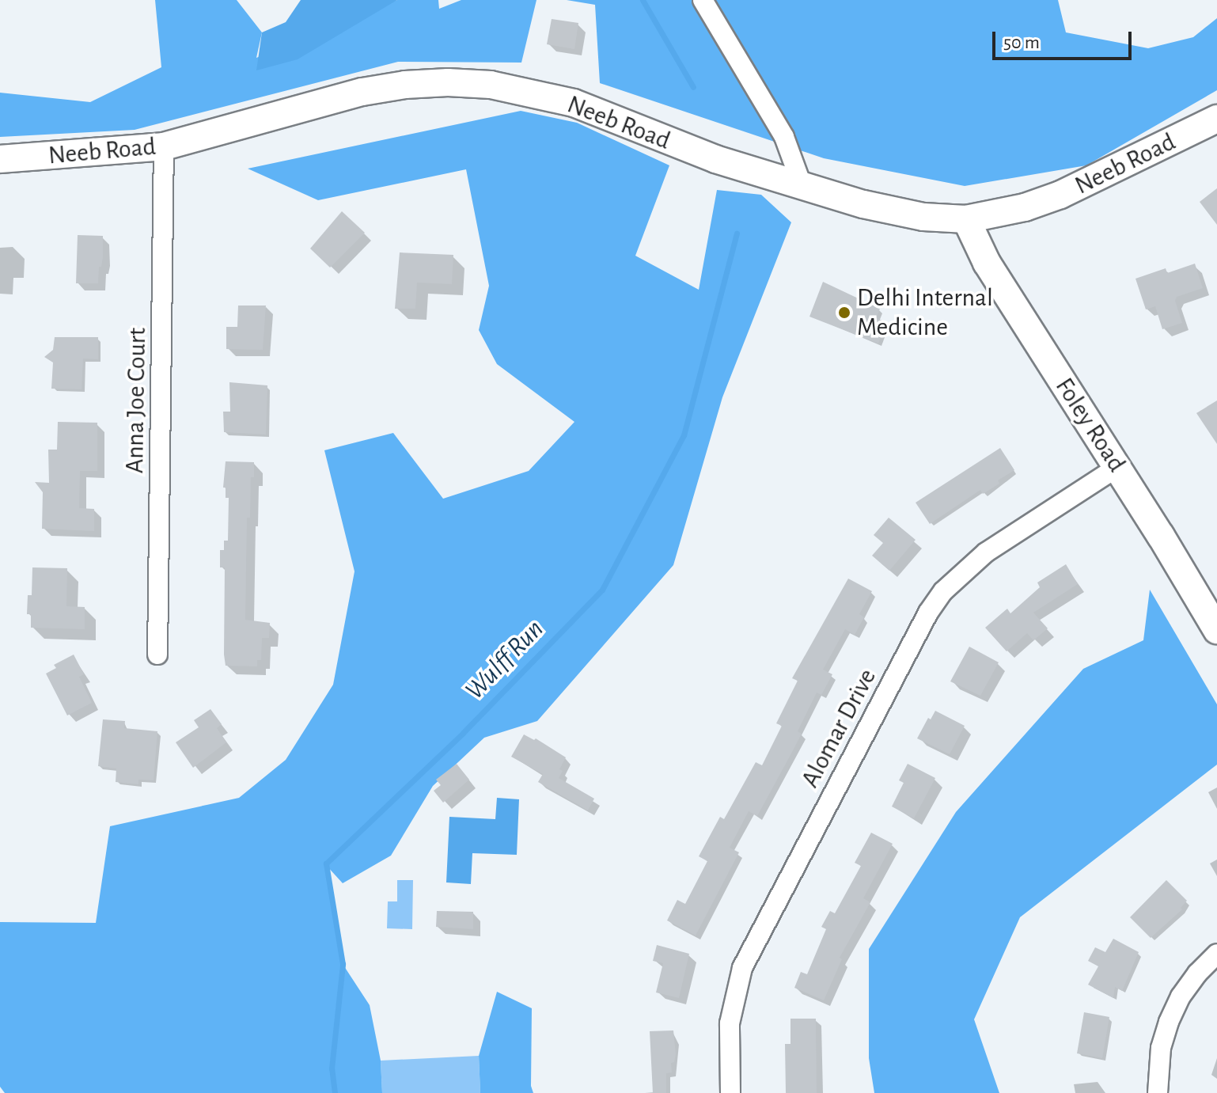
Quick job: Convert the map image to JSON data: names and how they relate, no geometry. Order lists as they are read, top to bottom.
{
  "streets": {
    "street": [
      "Neeb Road",
      "Anna Joe Court",
      "Foley Road",
      "Alomar Drive"
    ]
  },
  "crossings": [
    ["Neeb Road", "Anna Joe Court"],
    ["Neeb Road", "Foley Road"],
    ["Foley Road", "Alomar Drive"]
  ],
  "water": ["Wulff Run"],
  "places": ["Delhi Internal Medicine"],
  "scale_bar": "50 m"
}
